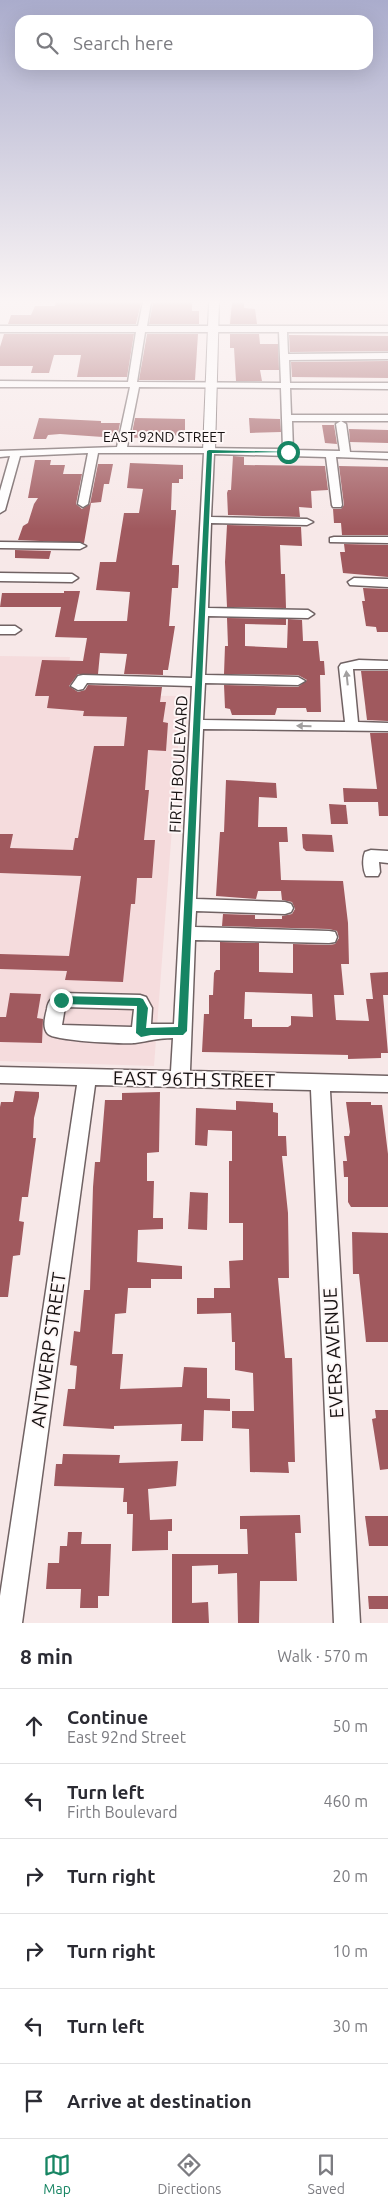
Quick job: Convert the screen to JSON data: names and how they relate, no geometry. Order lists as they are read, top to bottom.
{
  "streets": {
    "street": [
      "EAST 92ND STREET",
      "FIRTH BOULEVARD",
      "EAST 96TH STREET",
      "ANTWERP STREET",
      "EVERS AVENUE"
    ]
  },
  "crossings": [
    ["EAST 92ND STREET", "FIRTH BOULEVARD"],
    ["FIRTH BOULEVARD", "EAST 96TH STREET"],
    ["EAST 96TH STREET", "ANTWERP STREET"],
    ["EAST 96TH STREET", "EVERS AVENUE"]
  ],
  "page": {
    "search": "Search here",
    "heading": ["8 min", "Walk · 570 m"],
    "list": [
      ["Continue", "East 92nd Street", "50 m"],
      ["Turn left", "Firth Boulevard", "460 m"],
      ["Turn right", "20 m"],
      ["Turn right", "10 m"],
      ["Turn left", "30 m"],
      "Arrive at destination"
    ],
    "nav": ["Map", "Directions", "Saved"]
  }
}
